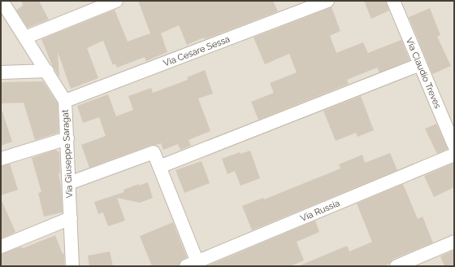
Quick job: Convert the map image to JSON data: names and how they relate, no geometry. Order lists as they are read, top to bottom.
{
  "streets": {
    "street": [
      "Via Cesare Sessa",
      "Via Claudio Treves",
      "Via Giuseppe Saragat",
      "Via Russia"
    ]
  },
  "crossings": [
    ["Via Cesare Sessa", "Via Giuseppe Saragat"]
  ]
}
